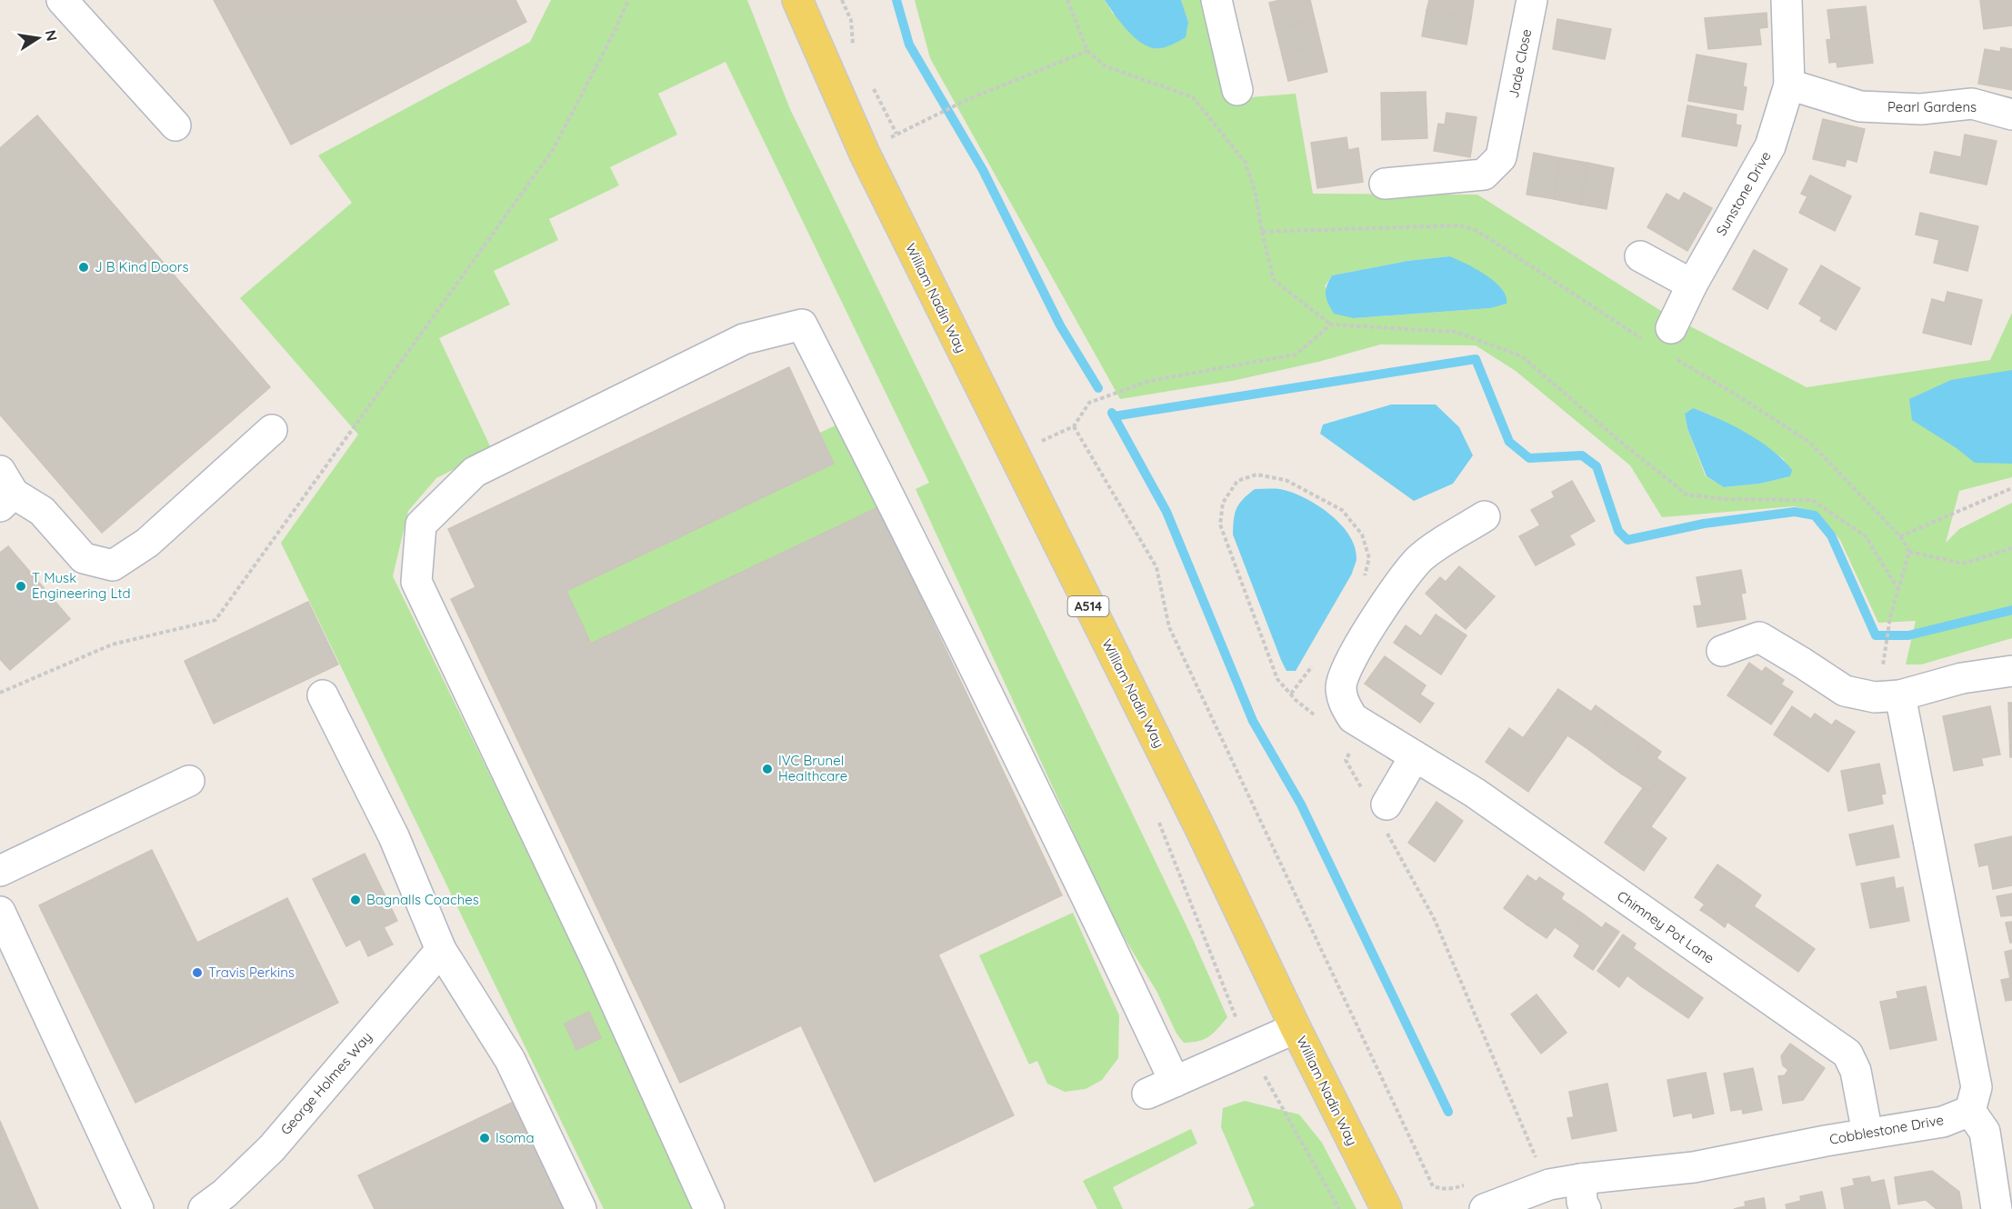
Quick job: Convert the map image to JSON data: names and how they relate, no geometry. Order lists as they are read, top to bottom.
{
  "streets": {
    "main road": ["William Nadin Way", "A514"],
    "street": [
      "Jade Close",
      "Pearl Gardens",
      "Sunstone Drive",
      "Chimney Pot Lane",
      "George Holmes Way",
      "Cobblestone Drive"
    ]
  },
  "crossings": [
    ["Pearl Gardens", "Sunstone Drive"],
    ["Chimney Pot Lane", "Cobblestone Drive"]
  ],
  "places": [
    "J B Kind Doors",
    "T Musk Engineering Ltd",
    "IVC Brunel Healthcare",
    "Bagnalls Coaches",
    "Travis Perkins",
    "Isoma"
  ],
  "north": "right"
}
